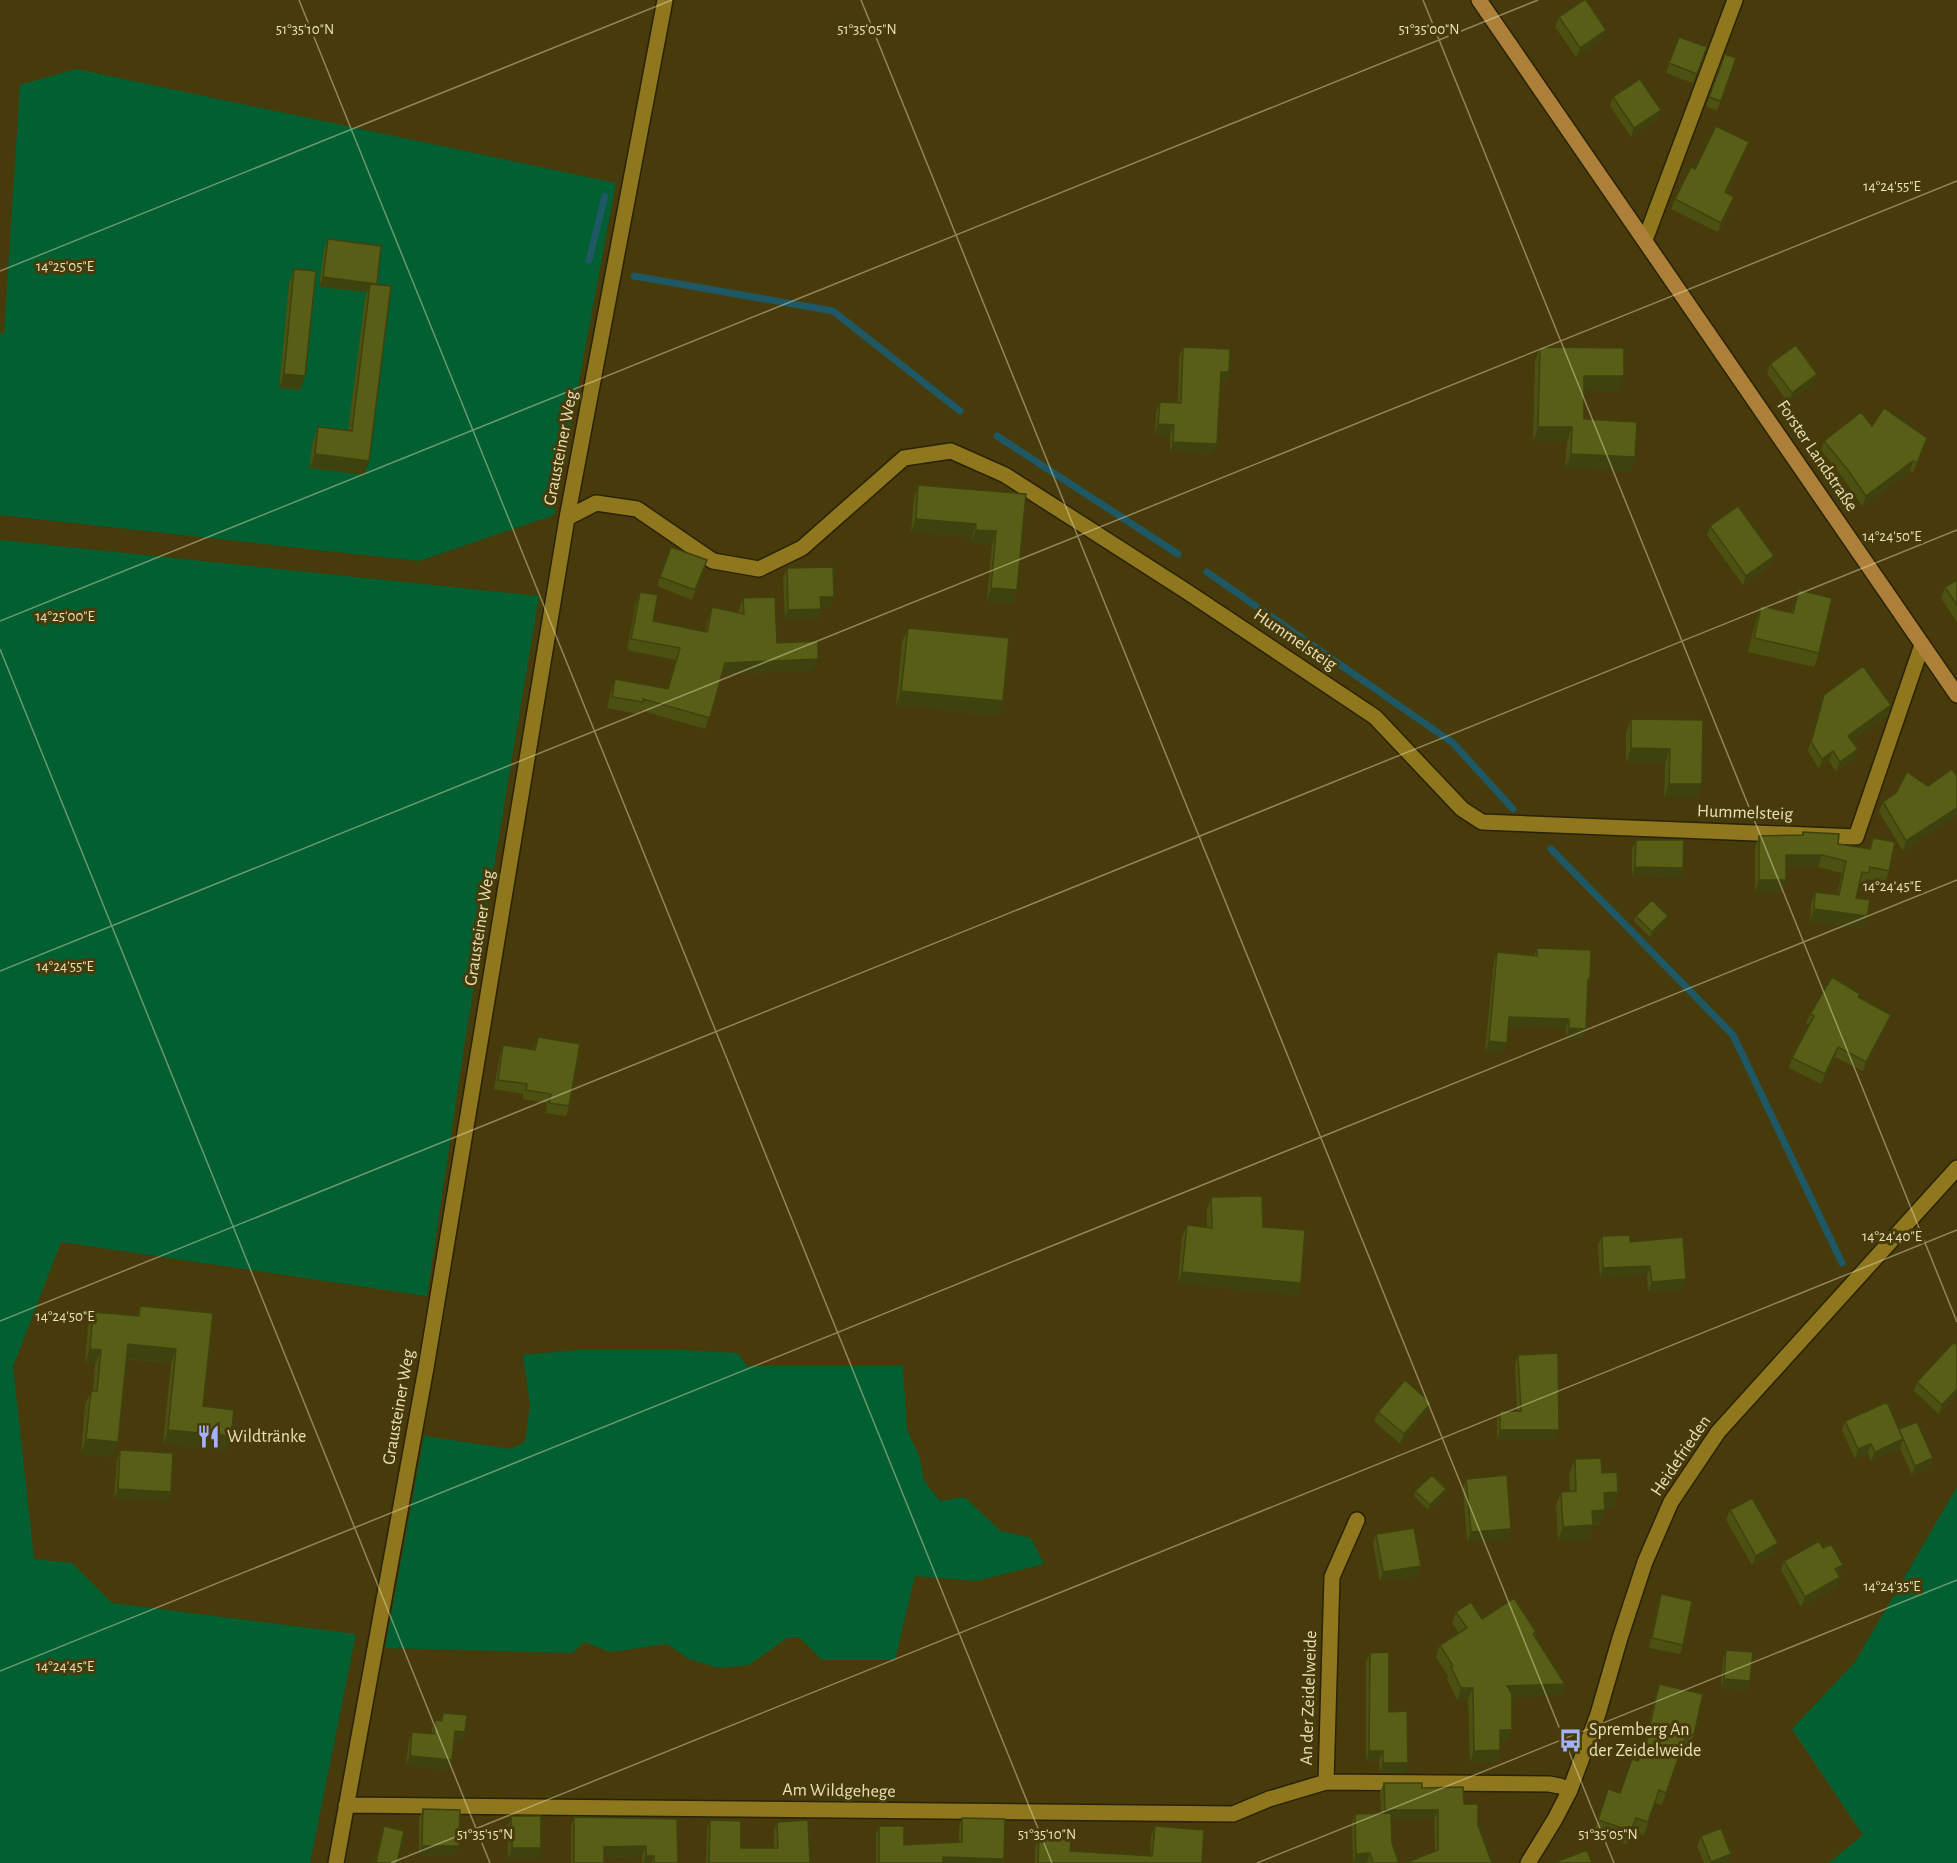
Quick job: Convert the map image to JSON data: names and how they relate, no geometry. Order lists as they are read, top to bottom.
{
  "streets": {
    "main road": ["Forster Landstraße"],
    "street": [
      "Grausteiner Weg",
      "Hummelsteig",
      "Heidefrieden",
      "An der Zeidelweide",
      "Am Wildgehege"
    ]
  },
  "crossings": [
    ["Grausteiner Weg", "Hummelsteig"],
    ["Grausteiner Weg", "Am Wildgehege"],
    ["Forster Landstraße", "Hummelsteig"],
    ["Heidefrieden", "An der Zeidelweide"],
    ["An der Zeidelweide", "Am Wildgehege"]
  ],
  "places": {
    "restaurant": ["Wildtränke"],
    "bus stop": ["Spremberg An der Zeidelweide"]
  },
  "coordinates": [
    "51°35'10\"N",
    "51°35'05\"N",
    "51°35'00\"N",
    "14°24'55\"E",
    "14°25'05\"E",
    "14°24'50\"E",
    "14°25'00\"E",
    "14°24'45\"E",
    "14°24'40\"E",
    "14°24'35\"E",
    "51°35'15\"N"
  ]
}
